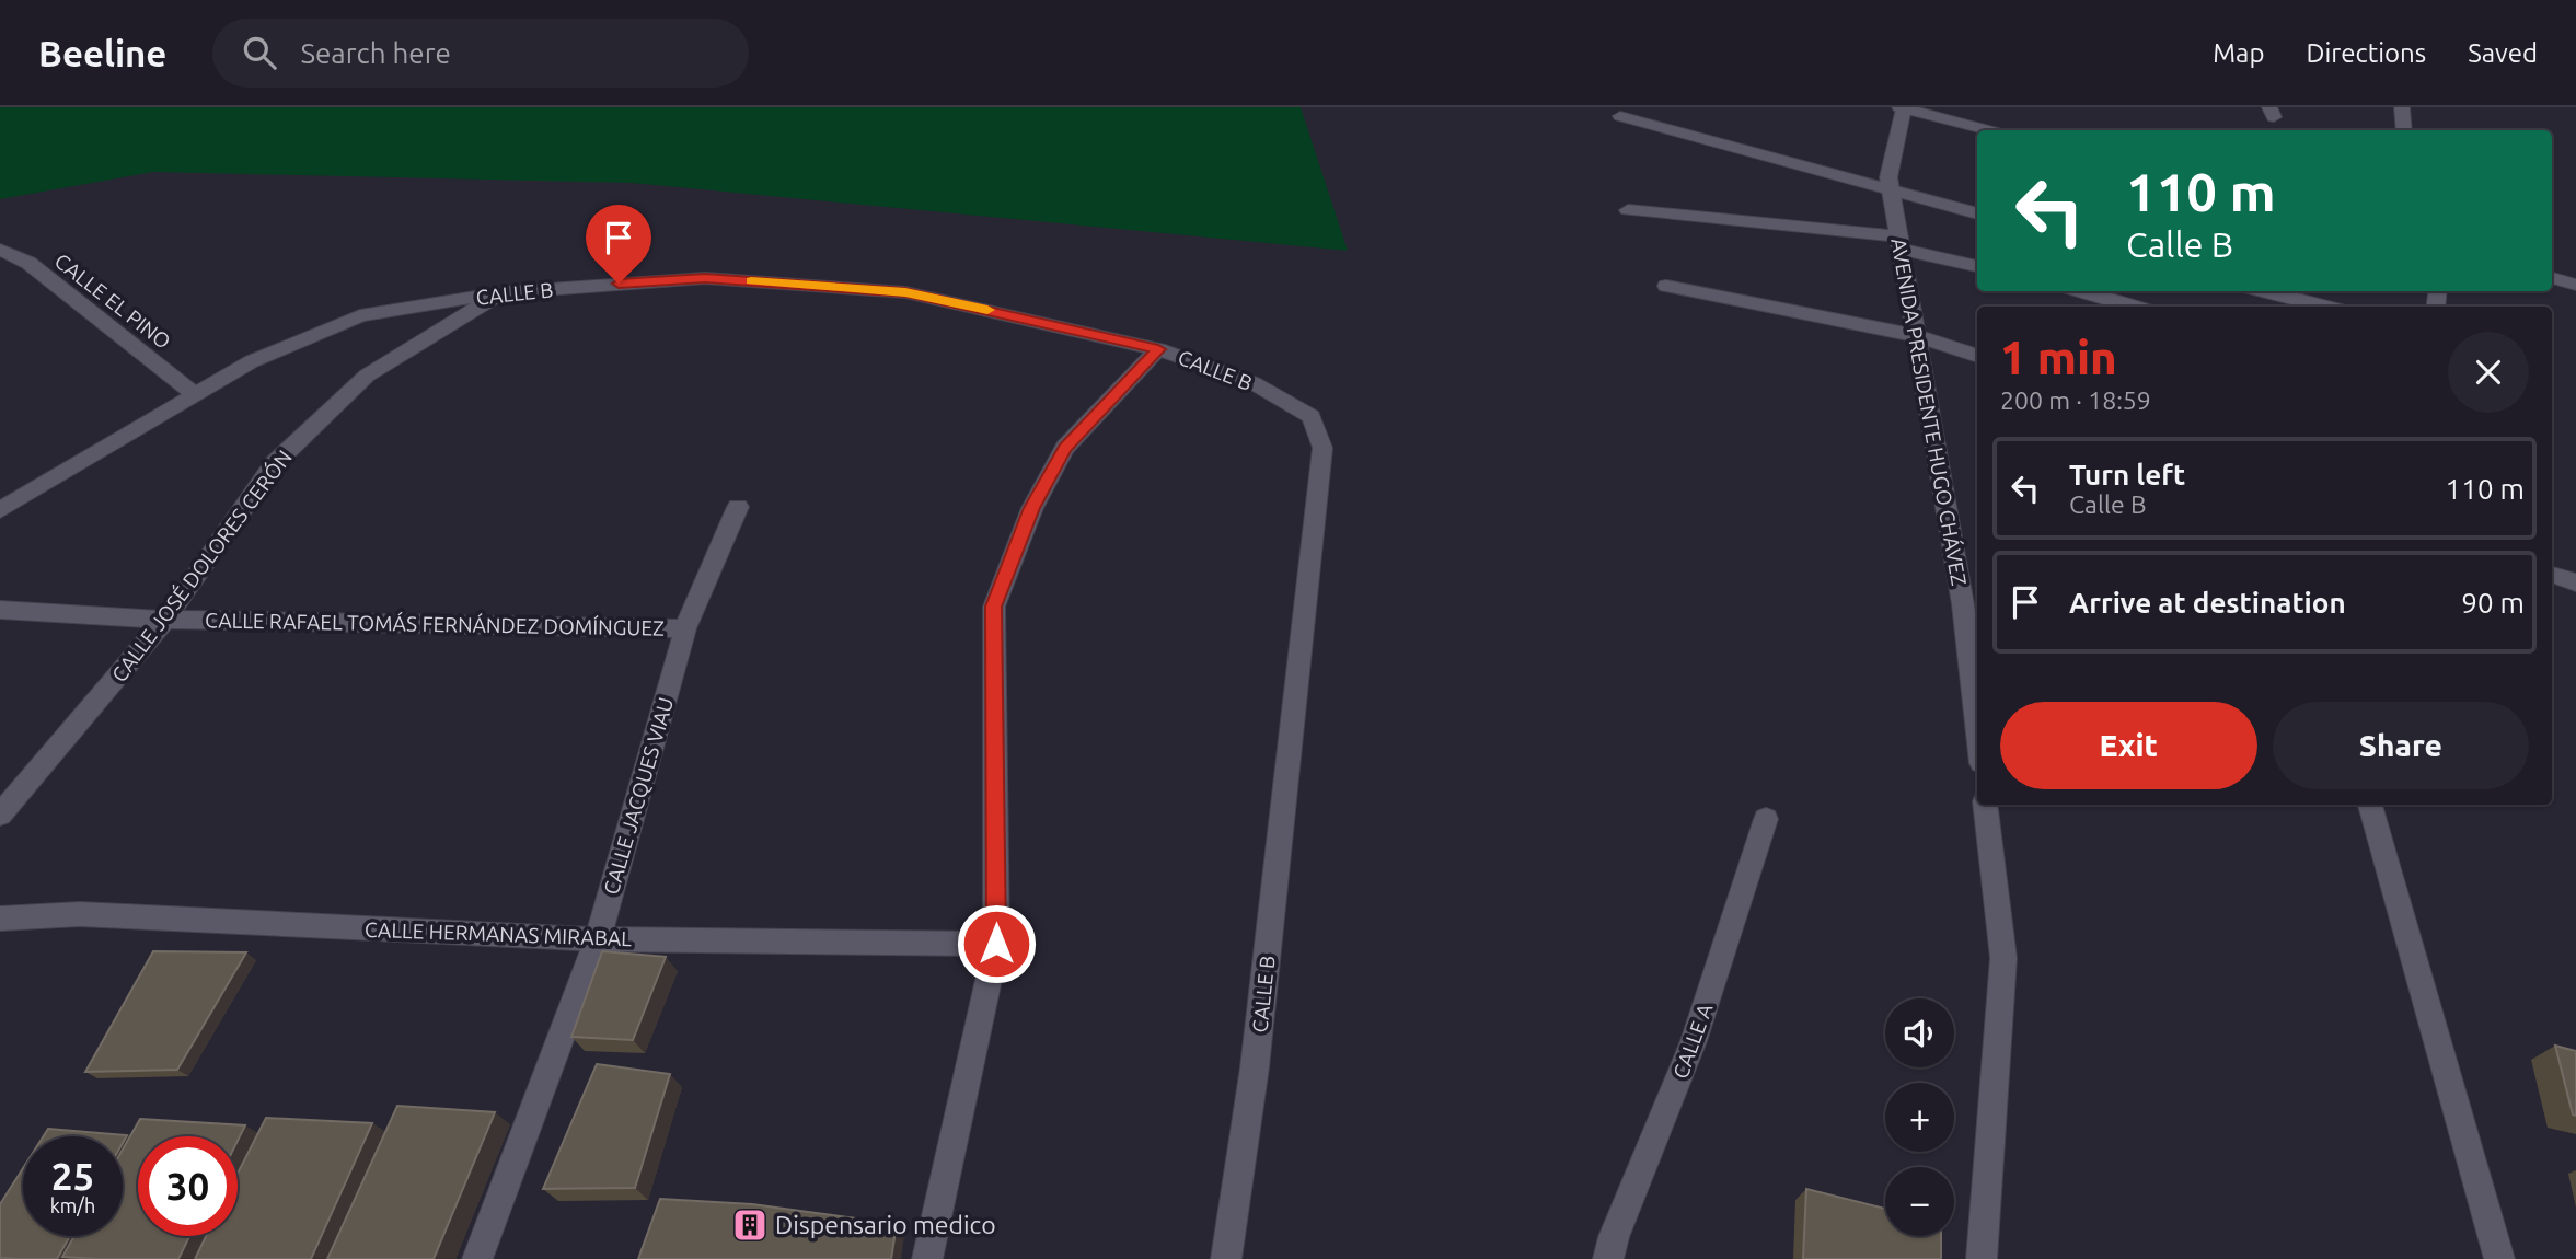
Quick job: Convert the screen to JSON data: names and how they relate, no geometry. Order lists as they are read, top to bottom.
{
  "streets": {
    "street": [
      "CALLE B",
      "CALLE EL PINO",
      "AVENIDA PRESIDENTE HUGO CHÁVEZ",
      "CALLE JOSÉ DOLORES CERÓN",
      "CALLE RAFAEL TOMÁS FERNÁNDEZ DOMÍNGUEZ",
      "CALLE JACQUES VIAU",
      "CALLE HERMANAS MIRABAL",
      "CALLE A"
    ]
  },
  "crossings": [
    ["CALLE B", "CALLE EL PINO"],
    ["CALLE B", "CALLE JOSÉ DOLORES CERÓN"],
    ["CALLE JOSÉ DOLORES CERÓN", "CALLE RAFAEL TOMÁS FERNÁNDEZ DOMÍNGUEZ"],
    ["CALLE RAFAEL TOMÁS FERNÁNDEZ DOMÍNGUEZ", "CALLE JACQUES VIAU"],
    ["CALLE JACQUES VIAU", "CALLE HERMANAS MIRABAL"]
  ],
  "places": {
    "building": ["Dispensario medico"]
  },
  "page": {
    "header": "Beeline",
    "search": "Search here",
    "nav": ["Map", "Directions", "Saved"],
    "turn": ["110 m", "Calle B"],
    "heading": ["1 min", "200 m · 18:59"],
    "list": [
      {
        "name": "Turn left",
        "note": "Calle B",
        "value": "110 m"
      },
      {
        "name": "Arrive at destination",
        "value": "90 m"
      }
    ],
    "buttons": ["Exit", "Share"],
    "map_buttons": ["+", "−"],
    "speed": "25 km/h",
    "limit": "30"
  }
}
